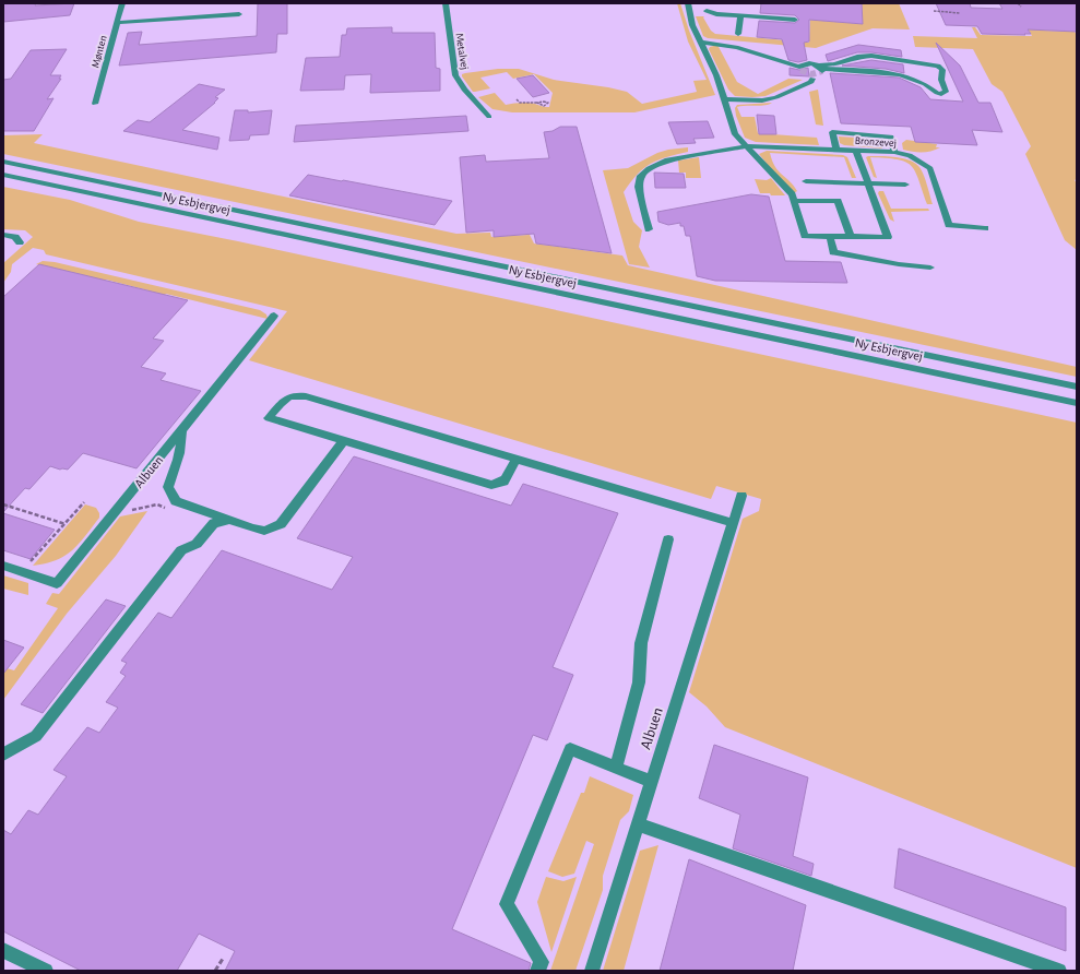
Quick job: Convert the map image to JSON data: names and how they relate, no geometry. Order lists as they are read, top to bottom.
{
  "streets": {
    "street": [
      "Mønten",
      "Metalvej",
      "Bronzevej",
      "Ny Esbjergvej",
      "Albuen"
    ]
  }
}
